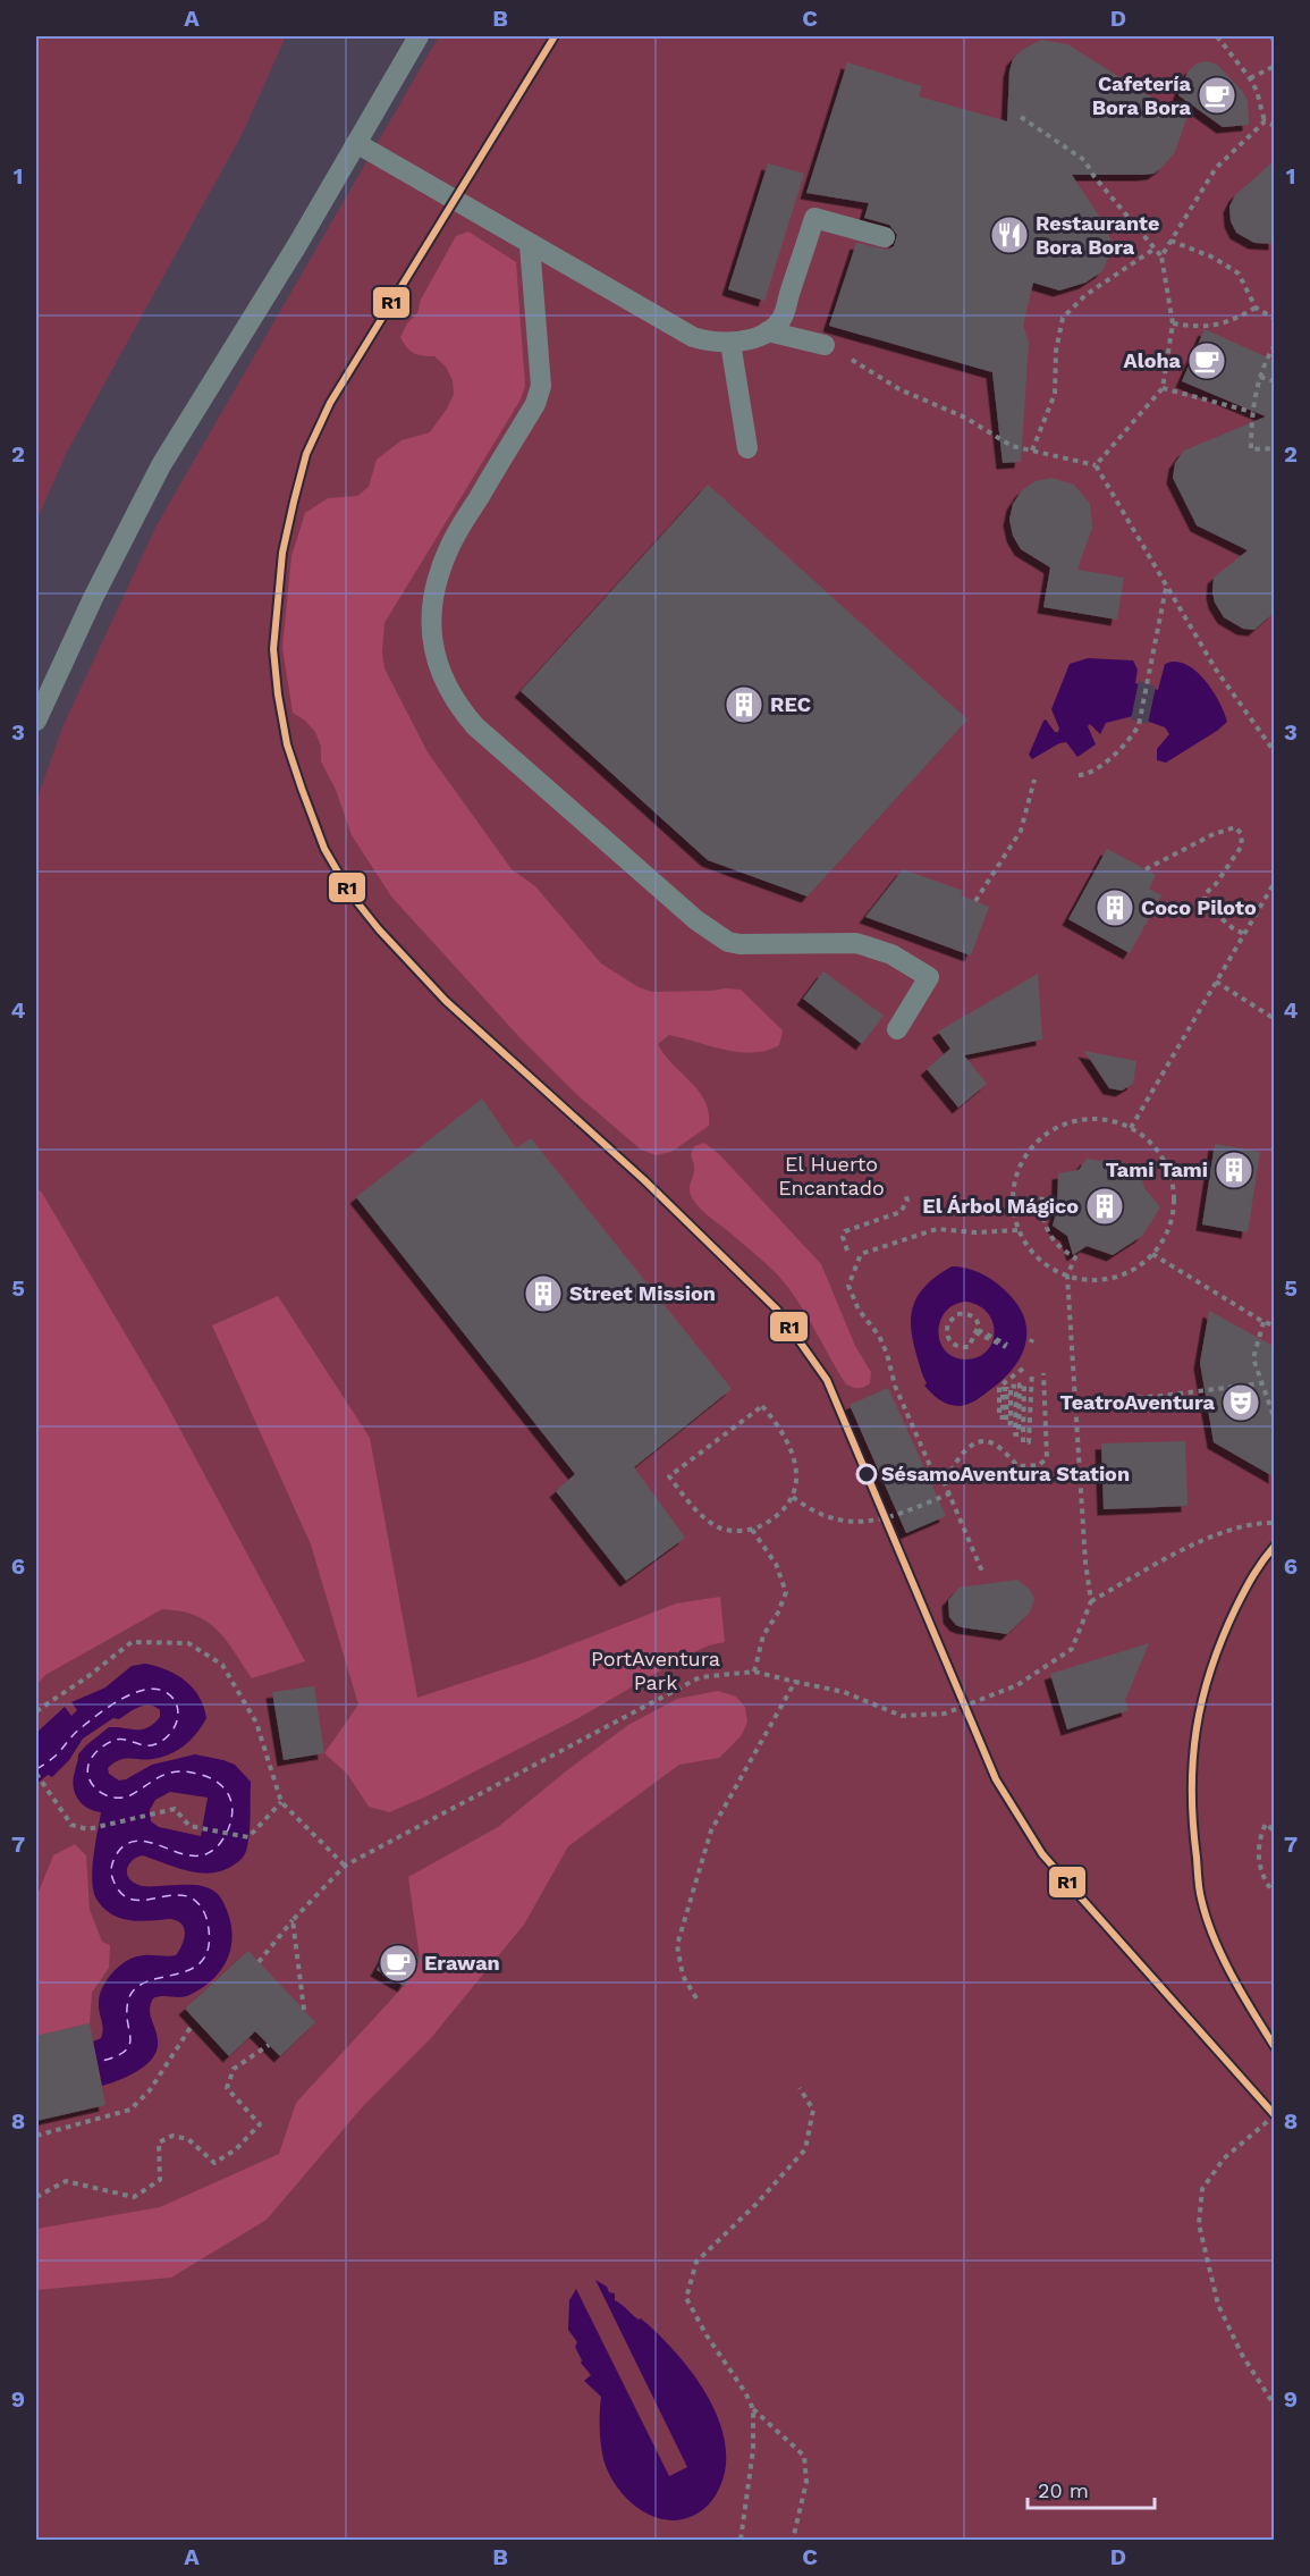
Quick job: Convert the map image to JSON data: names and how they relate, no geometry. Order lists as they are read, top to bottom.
{
  "parks": ["El Huerto Encantado", "PortAventura Park"],
  "places": {
    "cafe": ["Cafetería Bora Bora", "Aloha", "Erawan"],
    "restaurant": ["Restaurante Bora Bora"],
    "building": [
      "REC",
      "Coco Piloto",
      "Tami Tami",
      "El Árbol Mágico",
      "Street Mission"
    ],
    "theatre": ["TeatroAventura"],
    "other": ["SésamoAventura Station"]
  },
  "lines": ["transit line R1"],
  "scale_bar": "20 m",
  "grid": {
    "columns": [
      "A",
      "B",
      "C",
      "D"
    ],
    "rows": [
      "1",
      "2",
      "3",
      "4",
      "5",
      "6",
      "7",
      "8",
      "9"
    ]
  }
}
